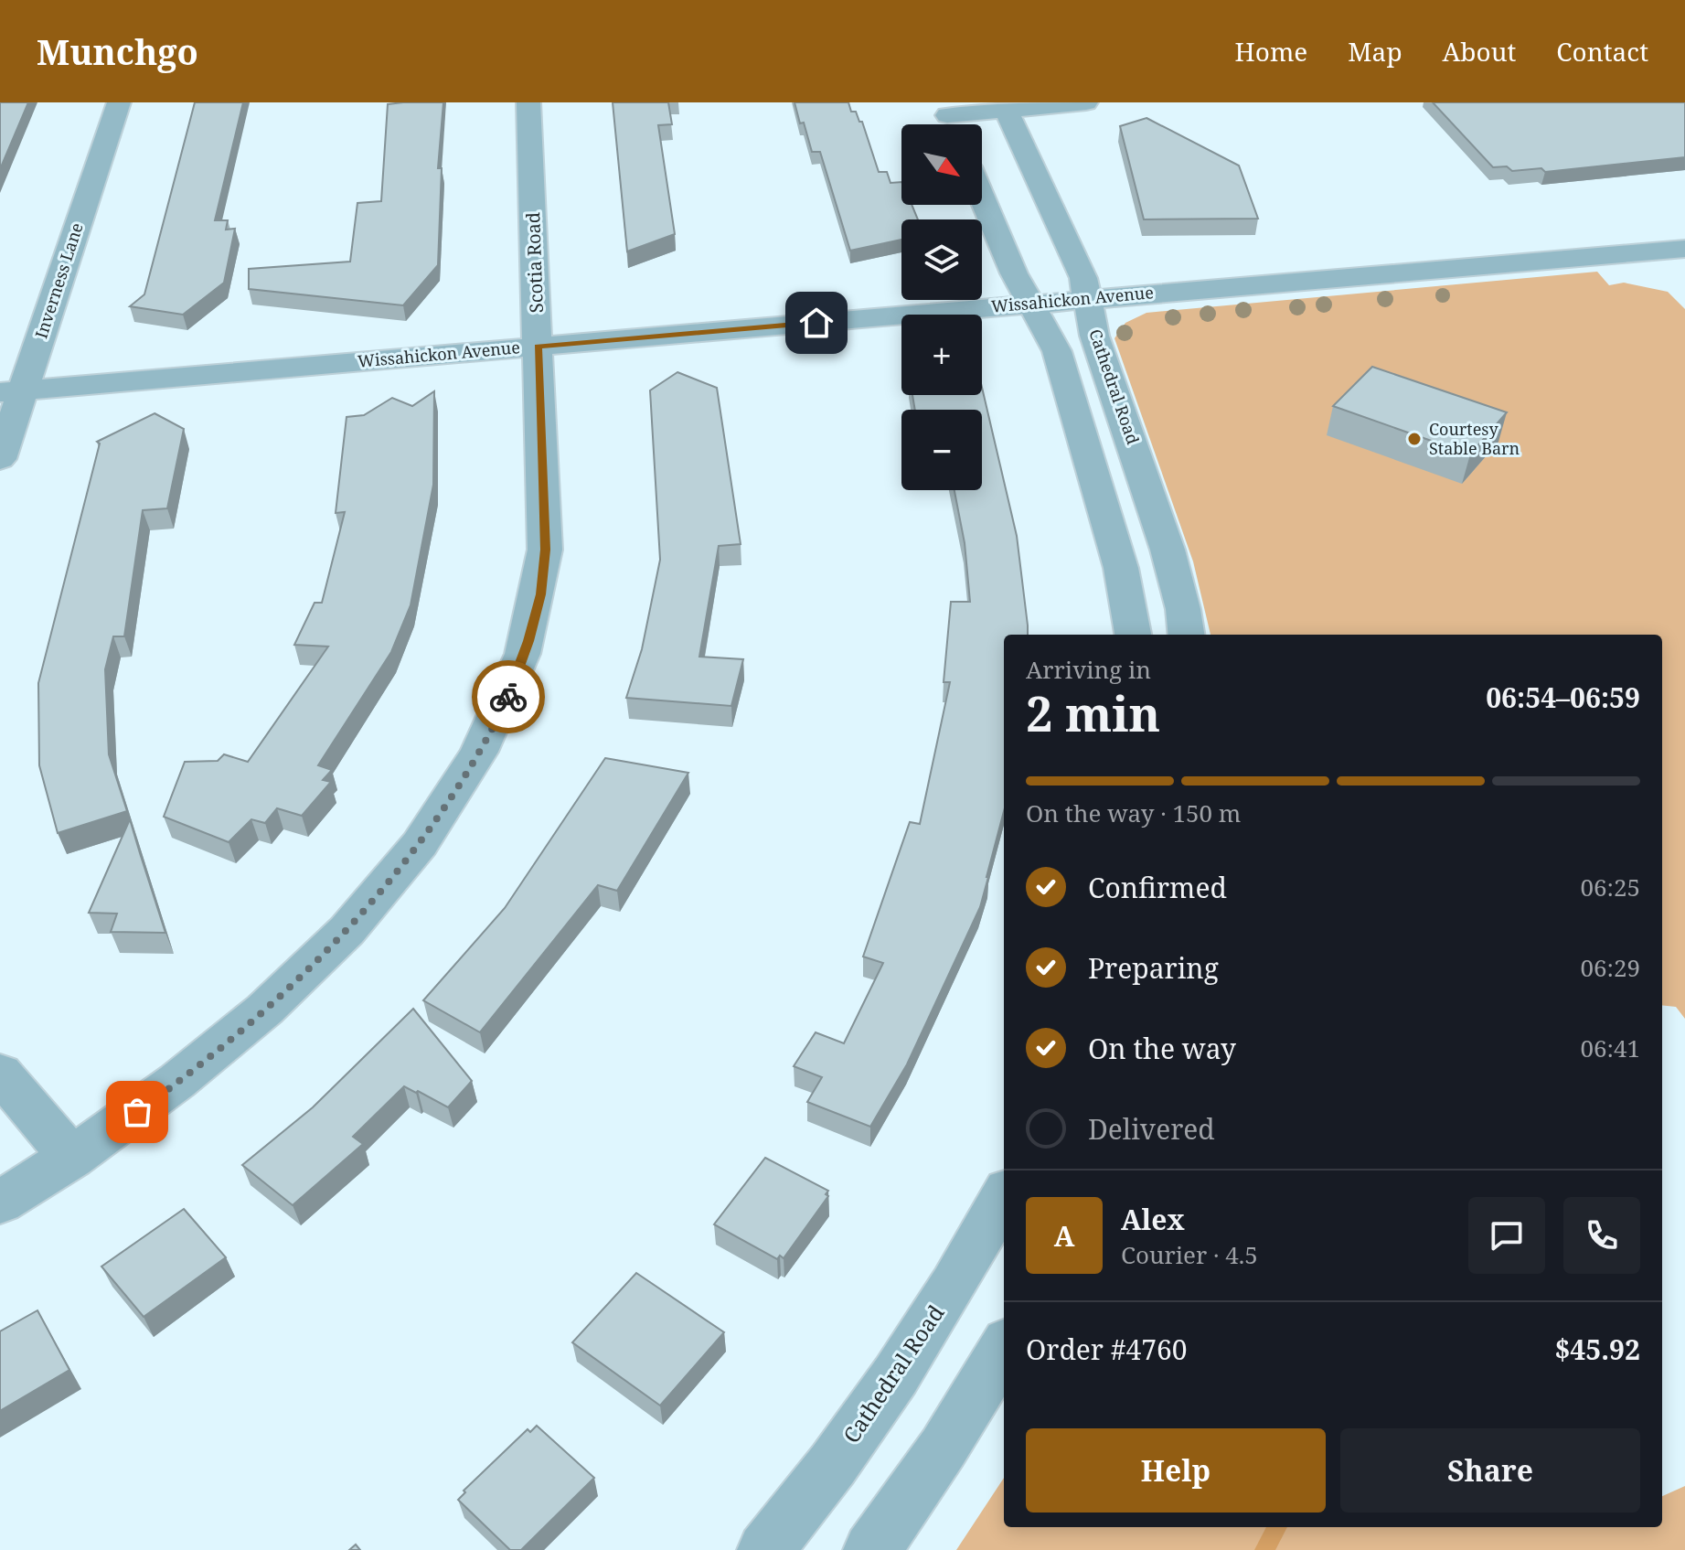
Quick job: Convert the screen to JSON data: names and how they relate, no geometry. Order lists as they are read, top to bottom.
{
  "streets": {
    "street": [
      "Scotia Road",
      "Inverness Lane",
      "Wissahickon Avenue",
      "Cathedral Road"
    ]
  },
  "crossings": [
    ["Scotia Road", "Wissahickon Avenue"],
    ["Inverness Lane", "Wissahickon Avenue"],
    ["Wissahickon Avenue", "Cathedral Road"]
  ],
  "places": ["Courtesy Stable Barn"],
  "north": "bottom right",
  "page": {
    "header": "Munchgo",
    "nav": [
      "Home",
      "Map",
      "About",
      "Contact"
    ],
    "map_buttons": ["+", "−"],
    "heading": ["2 min", "Arriving in", "06:54–06:59"],
    "panel": [
      "Alex",
      "Courier · 4.5",
      "Order #4760",
      "$45.92"
    ],
    "bar": "On the way · 150 m",
    "list": [
      ["Confirmed", "06:25"],
      ["Preparing", "06:29"],
      ["On the way", "06:41"],
      "Delivered"
    ],
    "round": "A",
    "buttons": ["Help", "Share"]
  }
}
